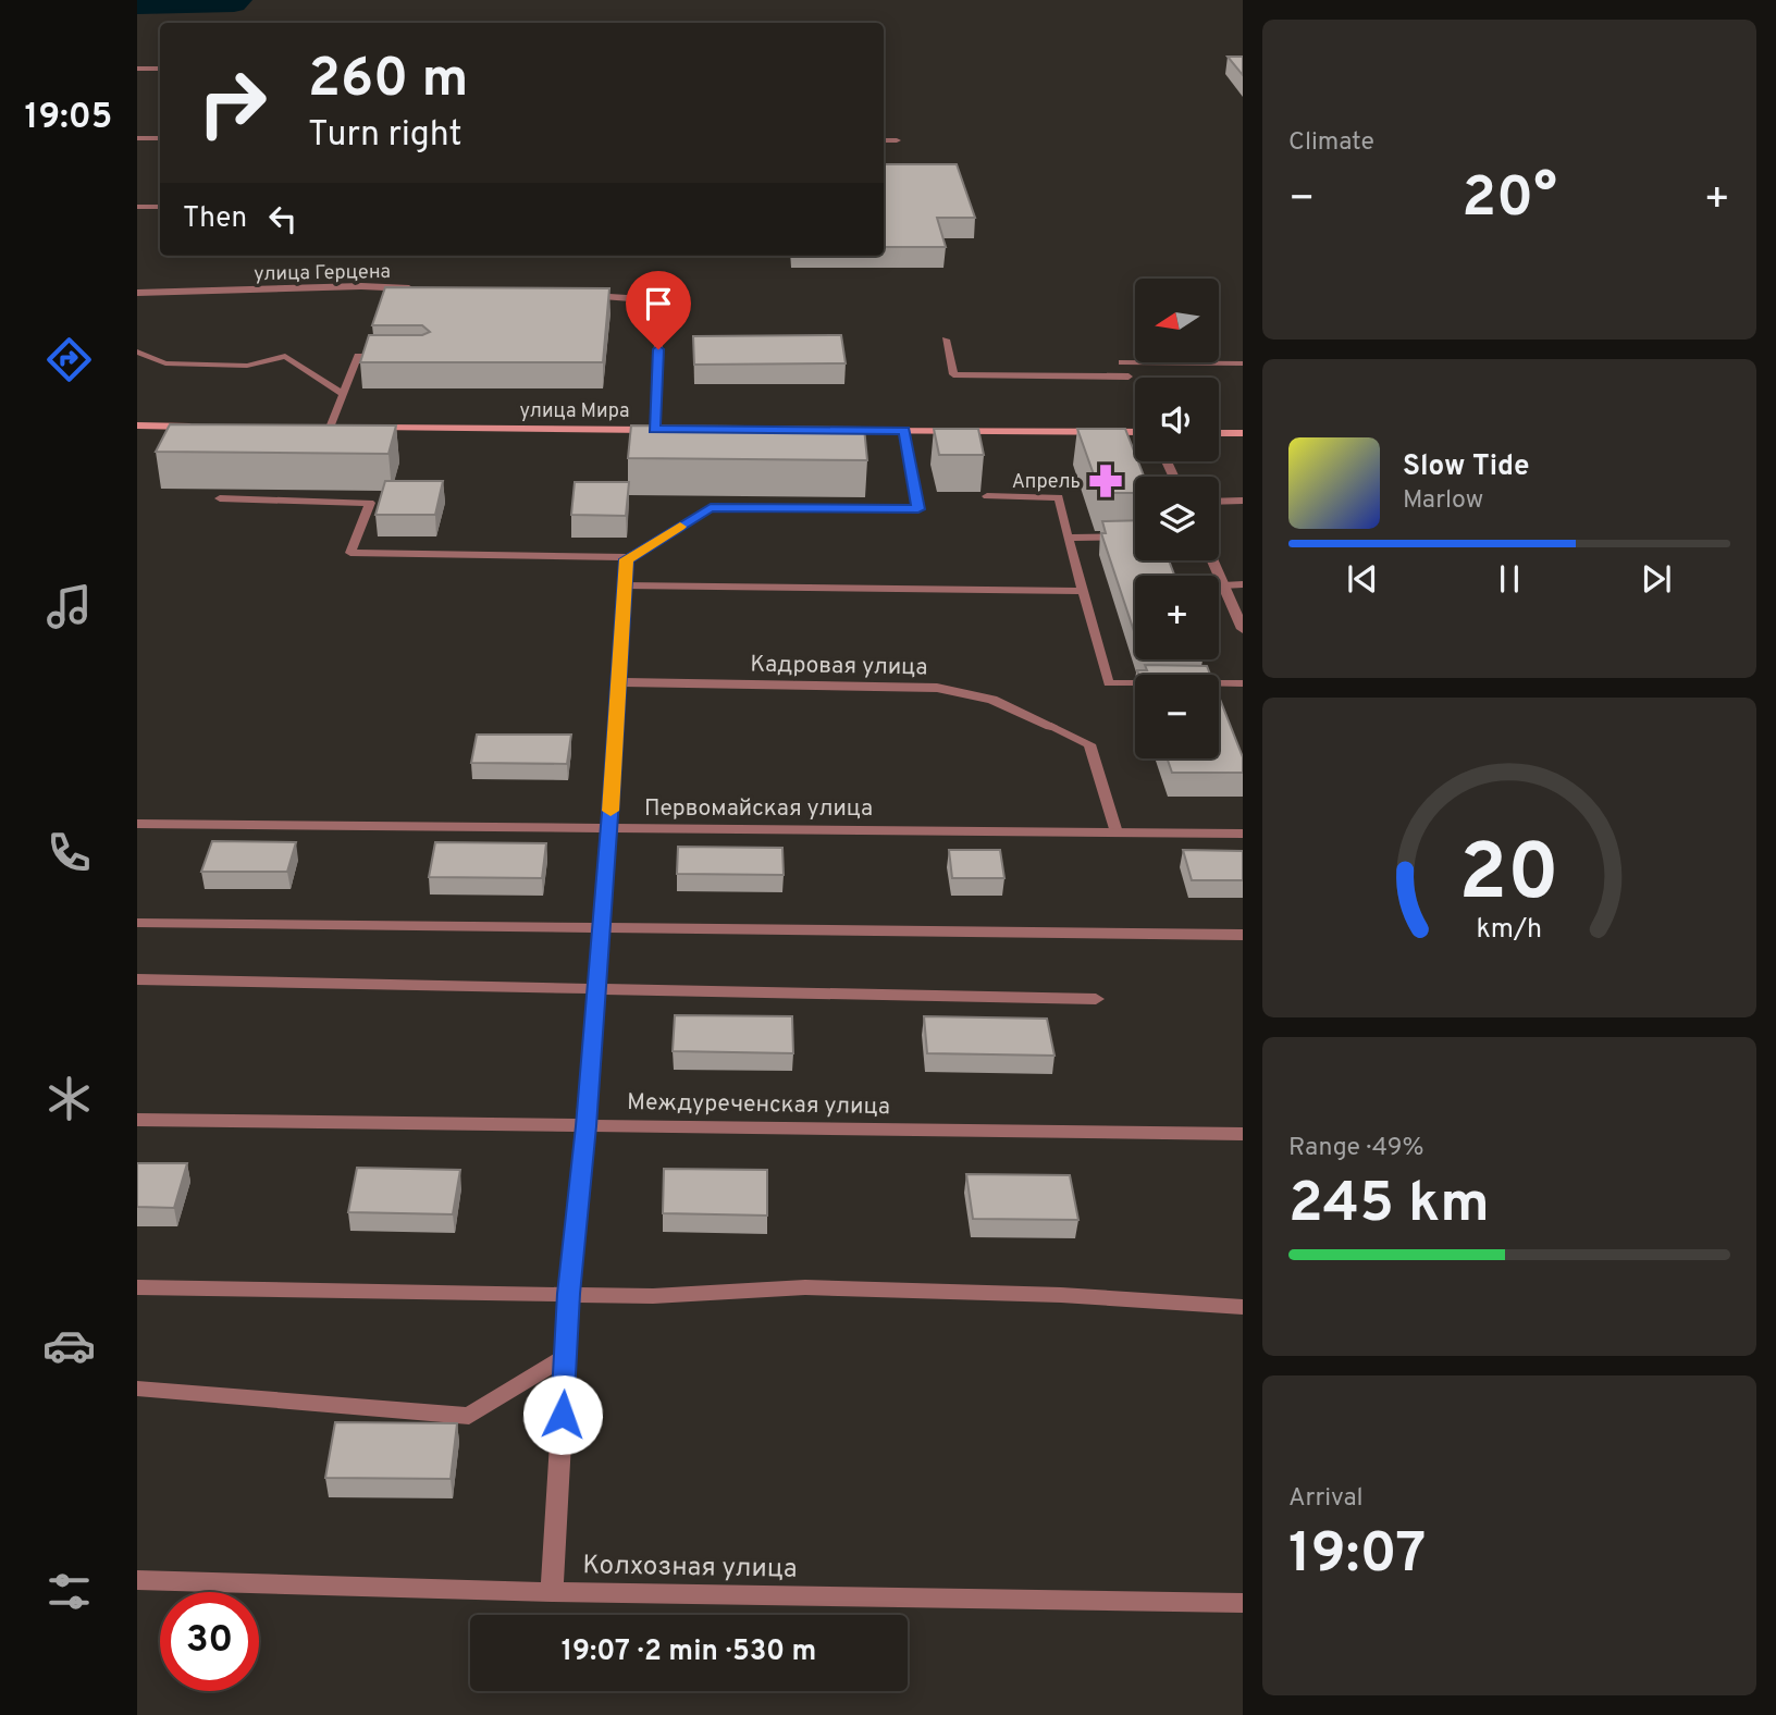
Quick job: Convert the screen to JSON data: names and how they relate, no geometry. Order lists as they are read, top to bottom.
{
  "streets": {
    "main road": ["улица Мира"],
    "street": [
      "улица Герцена",
      "Кадровая улица",
      "Первомайская улица",
      "Междуреченская улица",
      "Колхозная улица"
    ]
  },
  "places": {
    "pharmacy": ["Апрель"]
  },
  "north": "left",
  "page": {
    "tabs": "19:05",
    "tile": [
      "Climate",
      ["Range · 49%", "245 km"],
      ["Arrival", "19:07"]
    ],
    "turn": ["260 m", "Turn right"],
    "heat": ["−", "20°", "+"],
    "then": "Then",
    "map_buttons": ["+", "−"],
    "song": ["Slow Tide", "Marlow"],
    "limit": "30",
    "trip": "19:07 · 2 min · 530 m",
    "gauge": ["20", "km/h"]
  }
}
